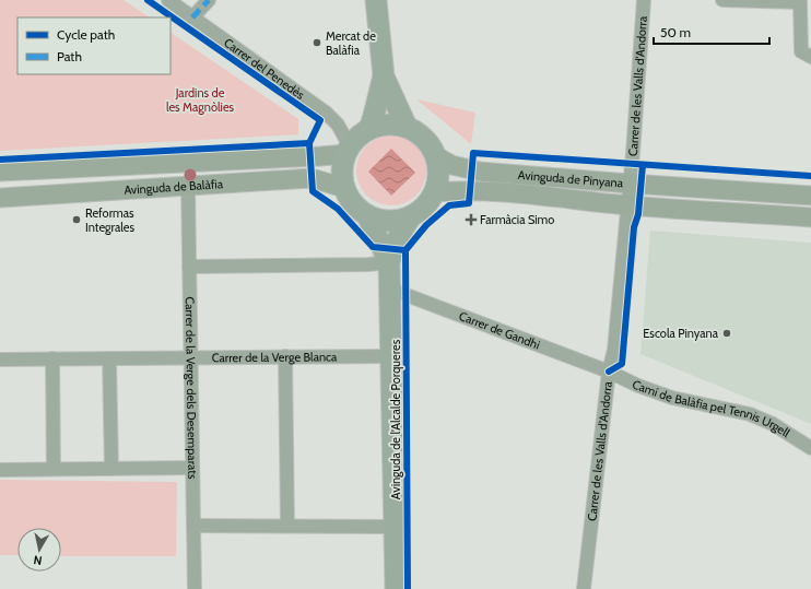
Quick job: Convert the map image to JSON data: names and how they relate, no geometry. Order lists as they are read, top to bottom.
{
  "streets": {
    "main road": ["Avinguda de l'Alcalde Porqueres"],
    "street": [
      "Carrer del Penedès",
      "Carrer de les Valls d'Andorra",
      "Avinguda de Pinyana",
      "Avinguda de Balàfia",
      "Carrer de Gandhi",
      "Carrer de la Verge Blanca",
      "Carrer de la Verge dels Desemparats",
      "Camí de Balàfia pel Tennis Urgell"
    ]
  },
  "crossings": [
    ["Carrer del Penedès", "Avinguda de Pinyana"],
    ["Carrer del Penedès", "Avinguda de Balàfia"],
    ["Carrer del Penedès", "Avinguda de l'Alcalde Porqueres"],
    ["Carrer de les Valls d'Andorra", "Avinguda de Pinyana"],
    ["Carrer de les Valls d'Andorra", "Carrer de Gandhi"],
    ["Carrer de les Valls d'Andorra", "Camí de Balàfia pel Tennis Urgell"],
    ["Avinguda de Pinyana", "Avinguda de Balàfia"],
    ["Avinguda de Pinyana", "Avinguda de l'Alcalde Porqueres"],
    ["Avinguda de Balàfia", "Carrer de la Verge dels Desemparats"],
    ["Avinguda de Balàfia", "Avinguda de l'Alcalde Porqueres"],
    ["Carrer de Gandhi", "Camí de Balàfia pel Tennis Urgell"],
    ["Carrer de Gandhi", "Avinguda de l'Alcalde Porqueres"],
    ["Carrer de la Verge Blanca", "Carrer de la Verge dels Desemparats"],
    ["Carrer de la Verge Blanca", "Avinguda de l'Alcalde Porqueres"]
  ],
  "parks": ["Jardins de les Magnòlies"],
  "places": {
    "other": ["Mercat de Balàfia", "Reformas Integrales", "Escola Pinyana"],
    "health": ["Farmàcia Simo"]
  },
  "legend": ["Cycle path", "Path"],
  "scale_bar": "50 m",
  "north": "bottom"
}
